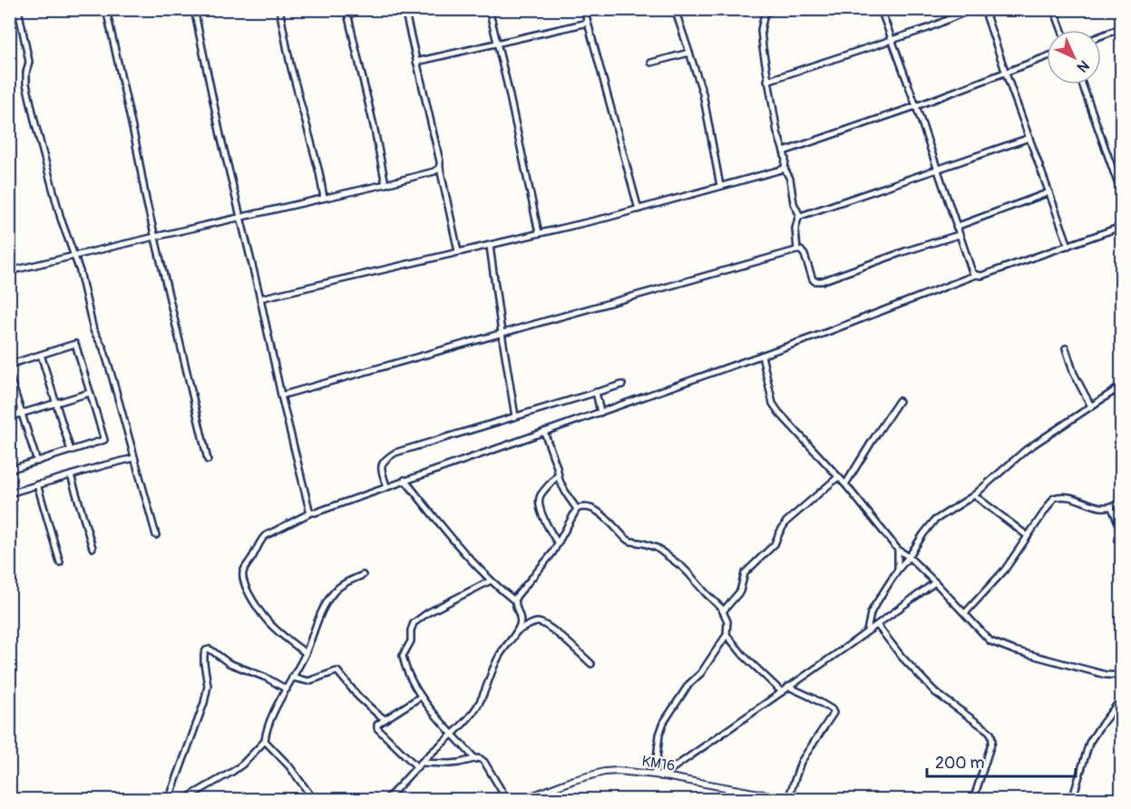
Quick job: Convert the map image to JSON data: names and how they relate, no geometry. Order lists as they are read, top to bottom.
{
  "streets": {
    "street": ["KM16"]
  },
  "scale_bar": "200 m",
  "north": "bottom right"
}
